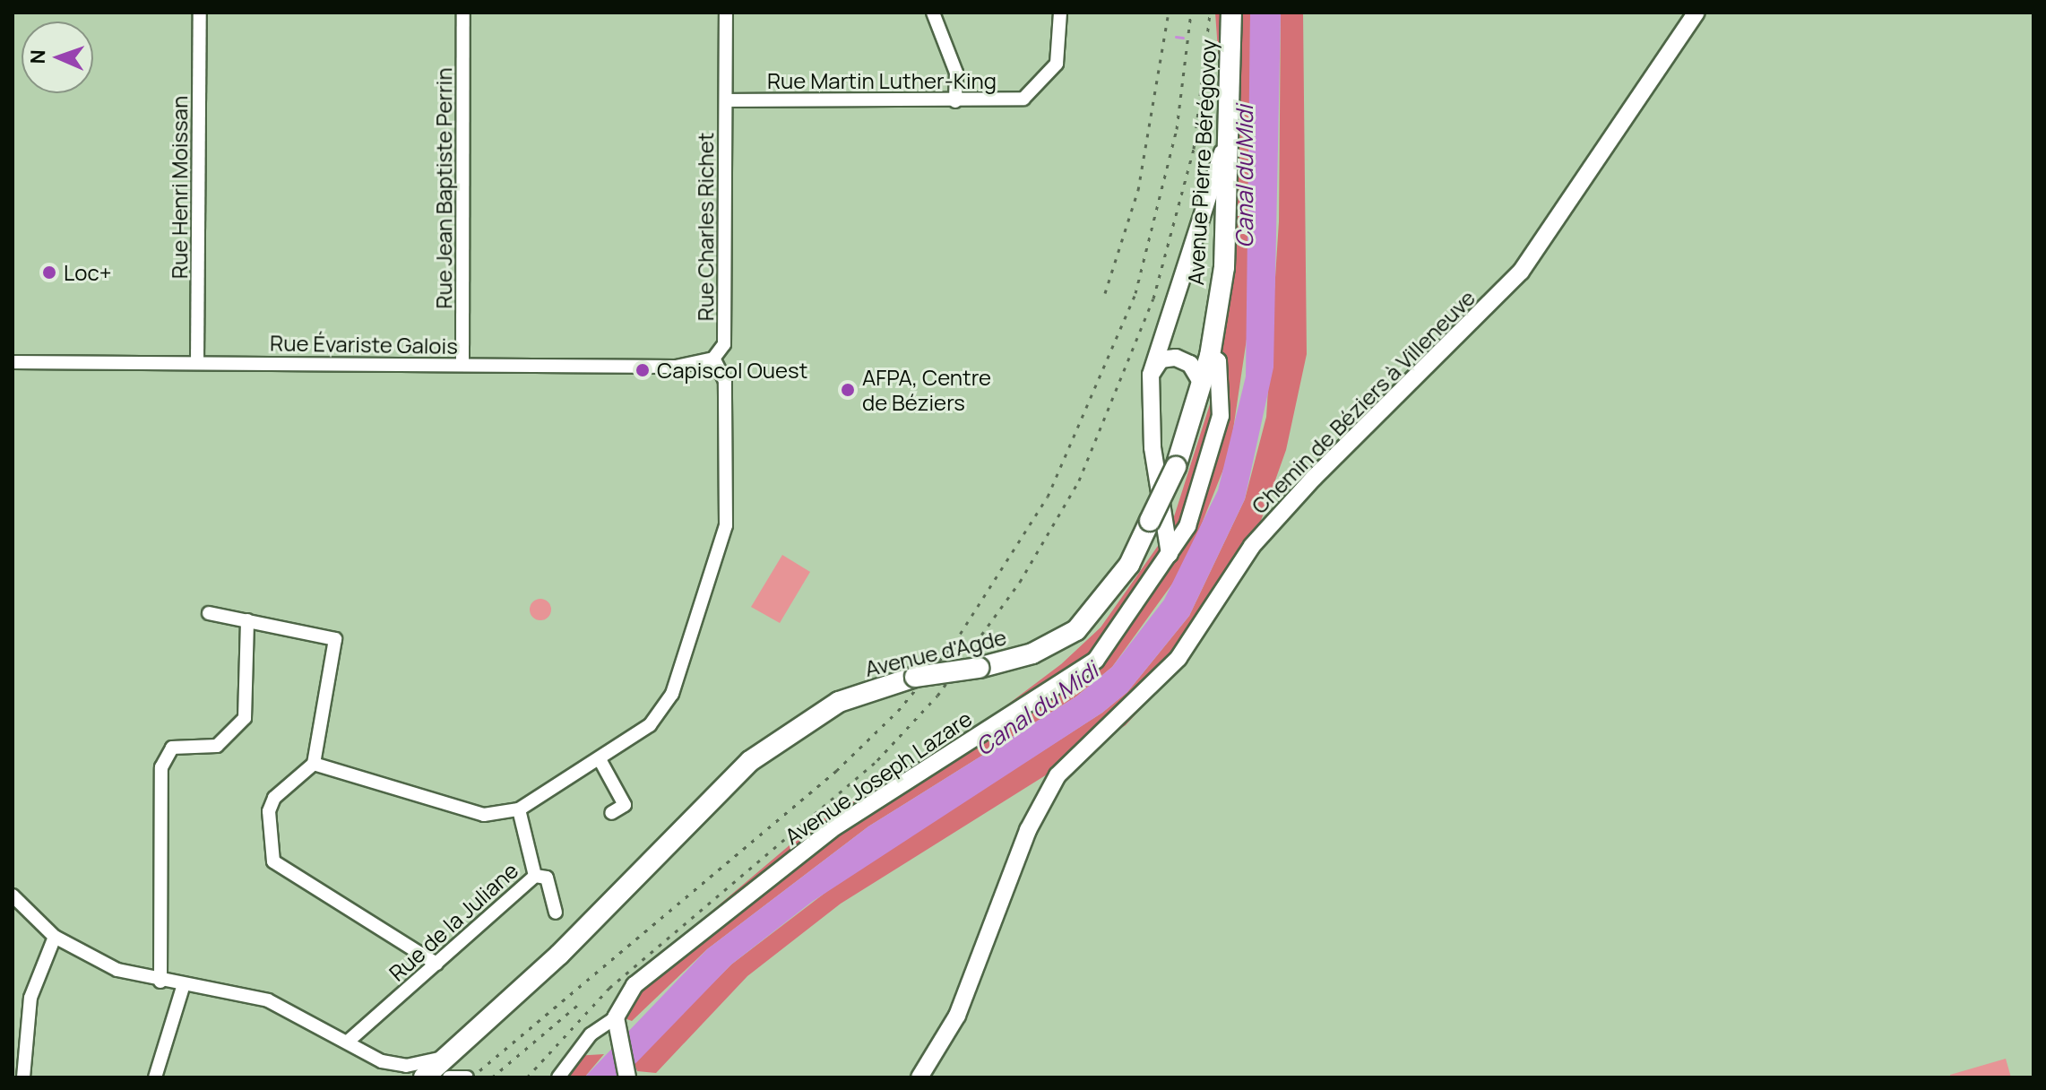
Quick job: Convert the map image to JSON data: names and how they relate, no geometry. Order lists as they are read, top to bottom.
{
  "streets": {
    "main road": [
      "Avenue Pierre Bérégovoy",
      "Chemin de Béziers à Villeneuve",
      "Avenue d'Agde",
      "Avenue Joseph Lazare"
    ],
    "street": [
      "Rue Martin Luther-King",
      "Rue Henri Moissan",
      "Rue Jean Baptiste Perrin",
      "Rue Charles Richet",
      "Rue Évariste Galois",
      "Rue de la Juliane"
    ]
  },
  "crossings": [
    ["Rue Martin Luther-King", "Rue Charles Richet"],
    ["Avenue Pierre Bérégovoy", "Avenue d'Agde"],
    ["Avenue Pierre Bérégovoy", "Avenue Joseph Lazare"],
    ["Rue Henri Moissan", "Rue Évariste Galois"],
    ["Rue Jean Baptiste Perrin", "Rue Évariste Galois"],
    ["Rue Charles Richet", "Rue Évariste Galois"],
    ["Avenue d'Agde", "Avenue Joseph Lazare"]
  ],
  "water": ["Canal du Midi"],
  "places": ["Loc+", "Capiscol Ouest", "AFPA, Centre de Béziers"],
  "north": "left"
}
